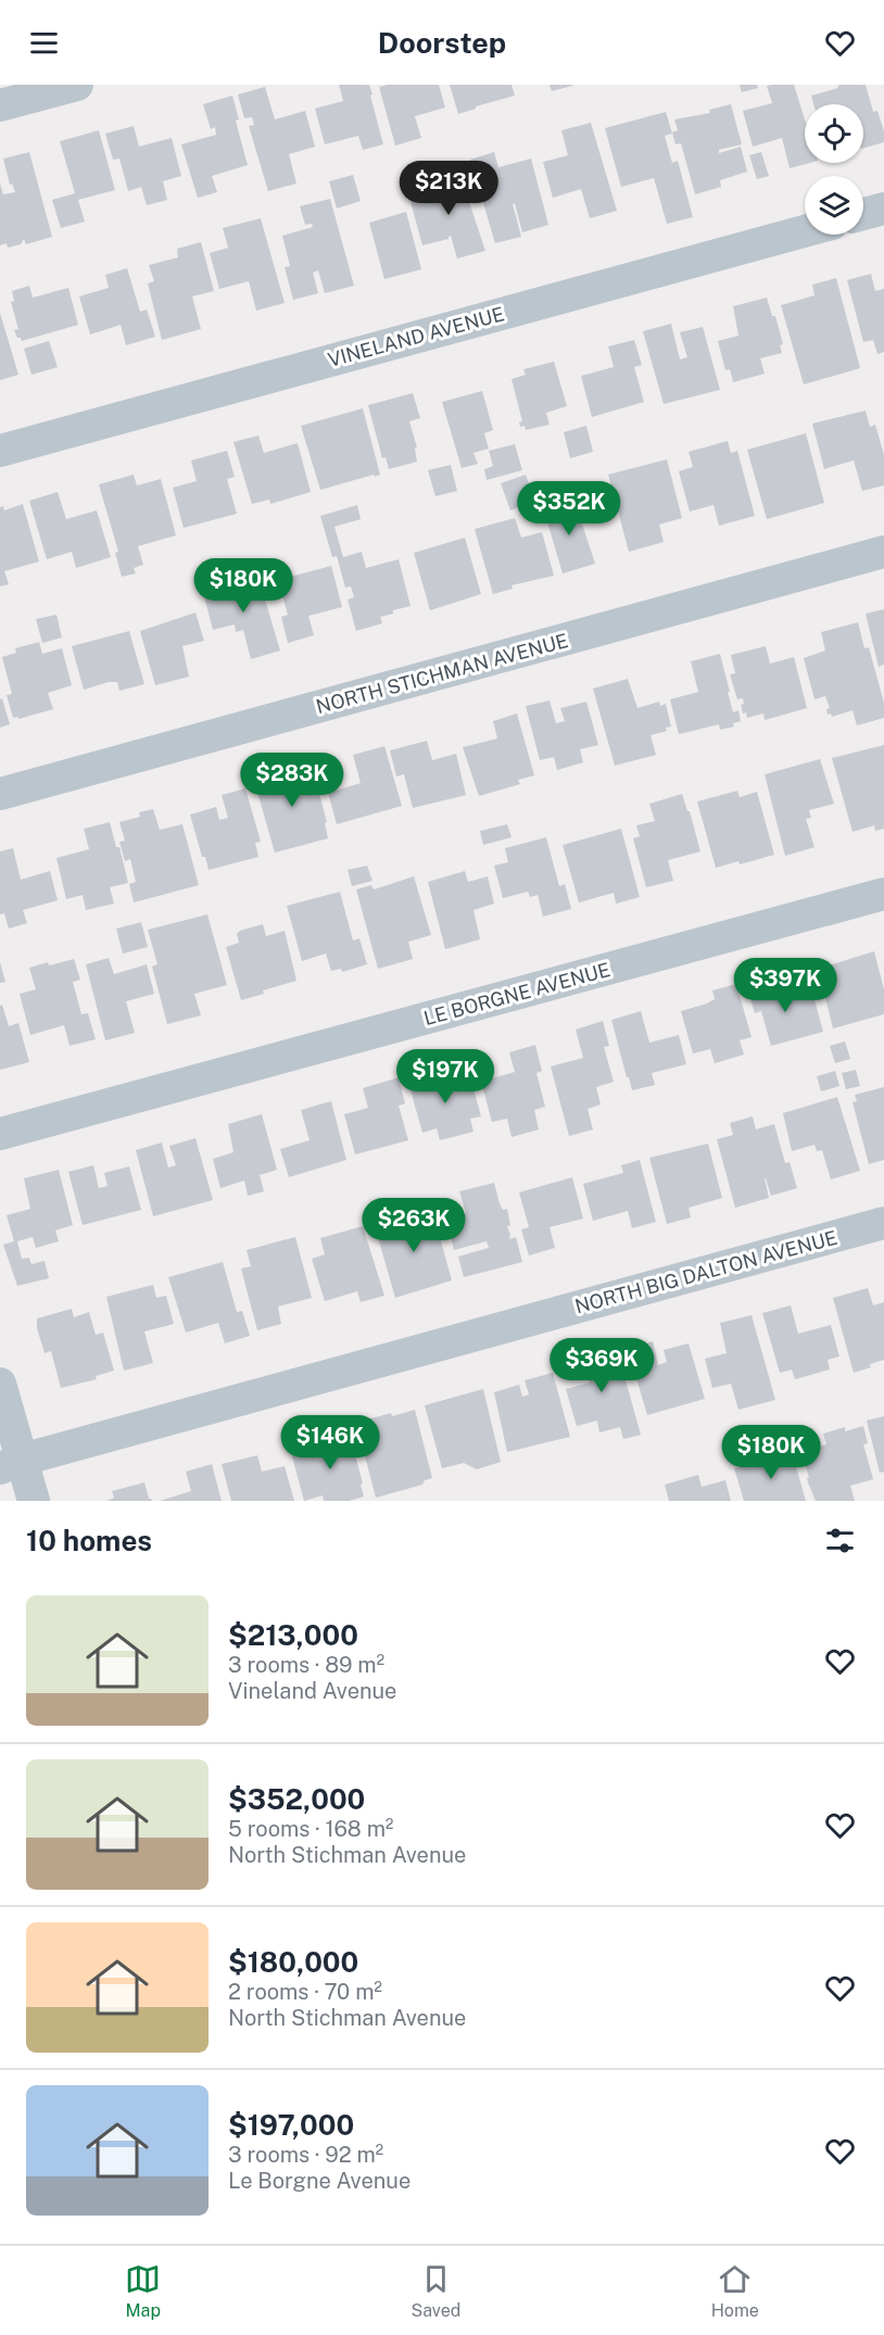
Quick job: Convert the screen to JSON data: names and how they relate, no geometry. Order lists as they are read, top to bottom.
{
  "streets": {
    "street": [
      "VINELAND AVENUE",
      "NORTH STICHMAN AVENUE",
      "LE BORGNE AVENUE",
      "NORTH BIG DALTON AVENUE"
    ]
  },
  "page": {
    "header": "Doorstep",
    "price": [
      "$213K",
      "$352K",
      "$180K",
      "$283K",
      "$397K",
      "$197K",
      "$263K",
      "$369K",
      "$146K",
      "$180K"
    ],
    "heading": "10 homes",
    "list": [
      {
        "name": "$213,000",
        "note": "3 rooms · 89 m² · Vineland Avenue"
      },
      {
        "name": "$352,000",
        "note": "5 rooms · 168 m² · North Stichman Avenue"
      },
      {
        "name": "$180,000",
        "note": "2 rooms · 70 m² · North Stichman Avenue"
      },
      {
        "name": "$197,000",
        "note": "3 rooms · 92 m² · Le Borgne Avenue"
      }
    ],
    "tabs": ["Map", "Saved", "Home"]
  }
}
